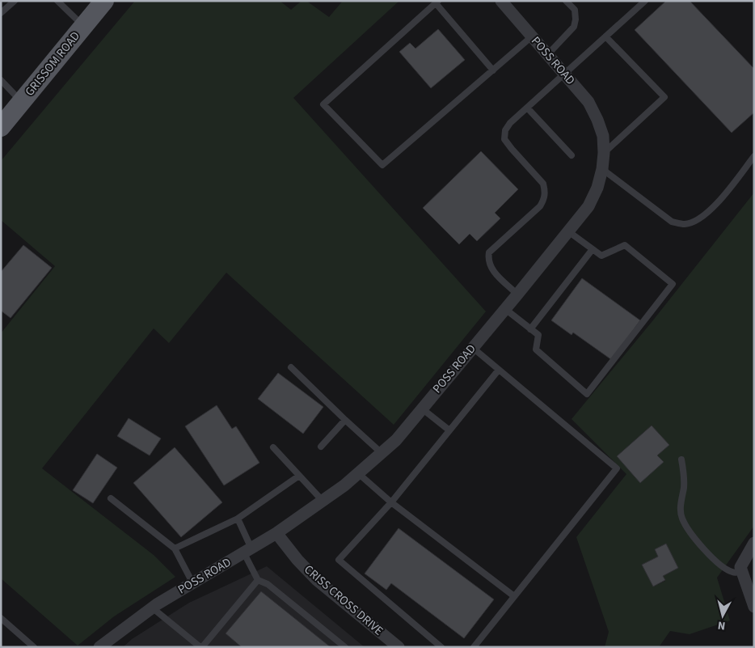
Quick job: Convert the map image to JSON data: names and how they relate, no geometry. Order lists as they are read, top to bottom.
{
  "streets": {
    "main road": ["GRISSOM ROAD"],
    "street": ["POSS ROAD", "CRISS CROSS DRIVE"]
  },
  "crossings": [
    ["POSS ROAD", "CRISS CROSS DRIVE"]
  ],
  "north": "bottom"
}
